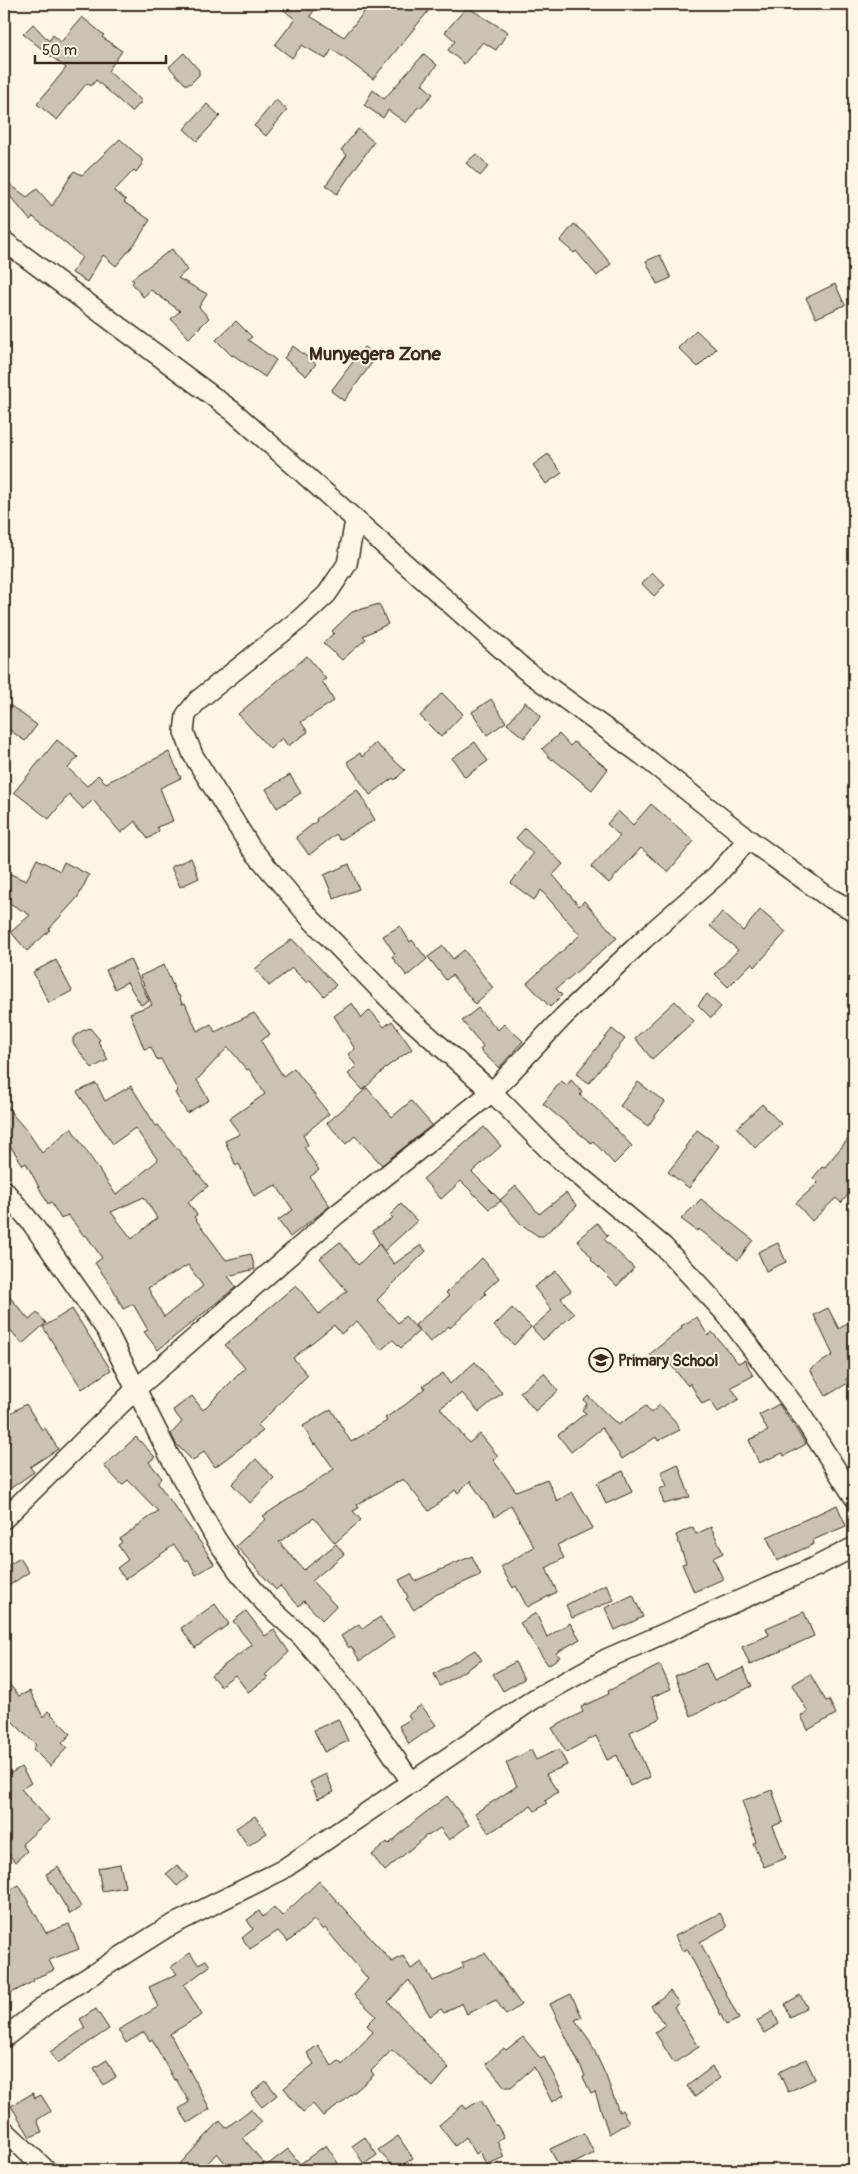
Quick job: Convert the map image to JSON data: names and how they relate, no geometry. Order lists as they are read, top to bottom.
{
  "districts": ["Munyegera Zone"],
  "places": {
    "school or university": ["Primary School"]
  },
  "scale_bar": "50 m"
}
